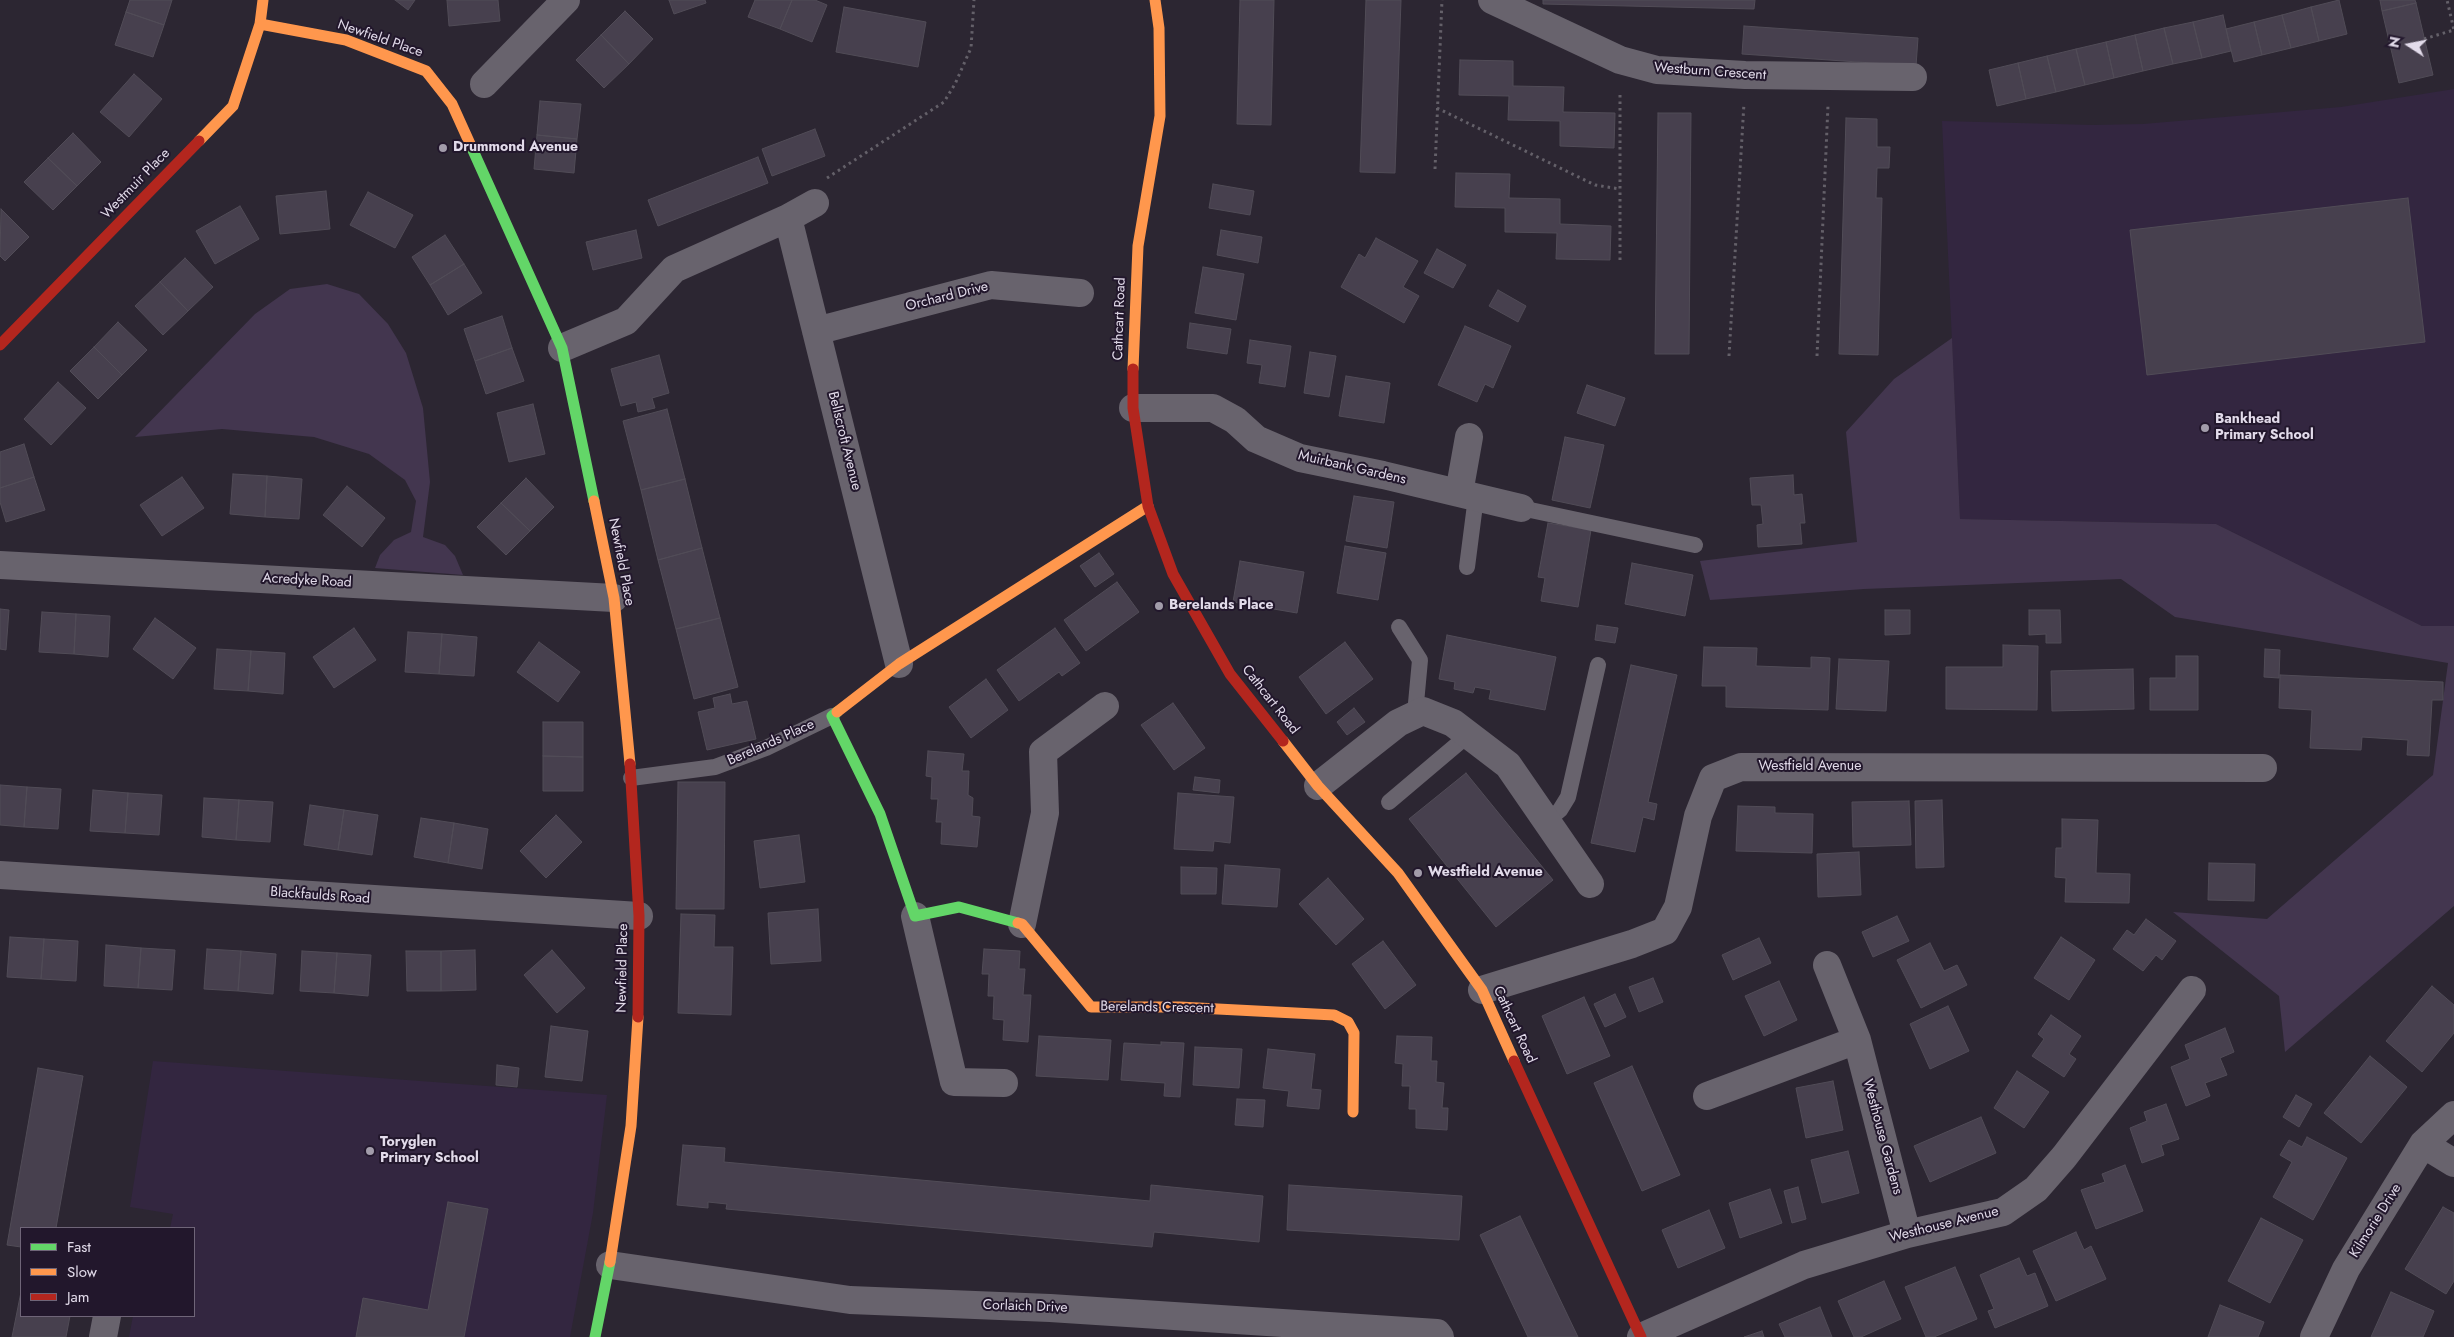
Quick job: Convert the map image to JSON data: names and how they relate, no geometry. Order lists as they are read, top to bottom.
{
  "streets": {
    "street": [
      "Newfield Place",
      "Westburn Crescent",
      "Westmuir Place",
      "Orchard Drive",
      "Cathcart Road",
      "Bellscroft Avenue",
      "Muirbank Gardens",
      "Acredyke Road",
      "Berelands Place",
      "Westfield Avenue",
      "Blackfaulds Road",
      "Berelands Crescent",
      "Westhouse Gardens",
      "Kilmorie Drive",
      "Westhouse Avenue",
      "Corlaich Drive"
    ]
  },
  "crossings": [
    ["Newfield Place", "Westmuir Place"],
    ["Newfield Place", "Acredyke Road"],
    ["Newfield Place", "Berelands Place"],
    ["Newfield Place", "Blackfaulds Road"],
    ["Newfield Place", "Corlaich Drive"],
    ["Orchard Drive", "Bellscroft Avenue"],
    ["Cathcart Road", "Muirbank Gardens"],
    ["Cathcart Road", "Berelands Place"],
    ["Cathcart Road", "Westfield Avenue"],
    ["Cathcart Road", "Westhouse Avenue"],
    ["Bellscroft Avenue", "Berelands Place"],
    ["Westhouse Gardens", "Westhouse Avenue"]
  ],
  "places": [
    "Drummond Avenue",
    "Bankhead Primary School",
    "Berelands Place",
    "Westfield Avenue",
    "Toryglen Primary School"
  ],
  "legend": ["Fast", "Slow", "Jam"],
  "north": "left"
}
